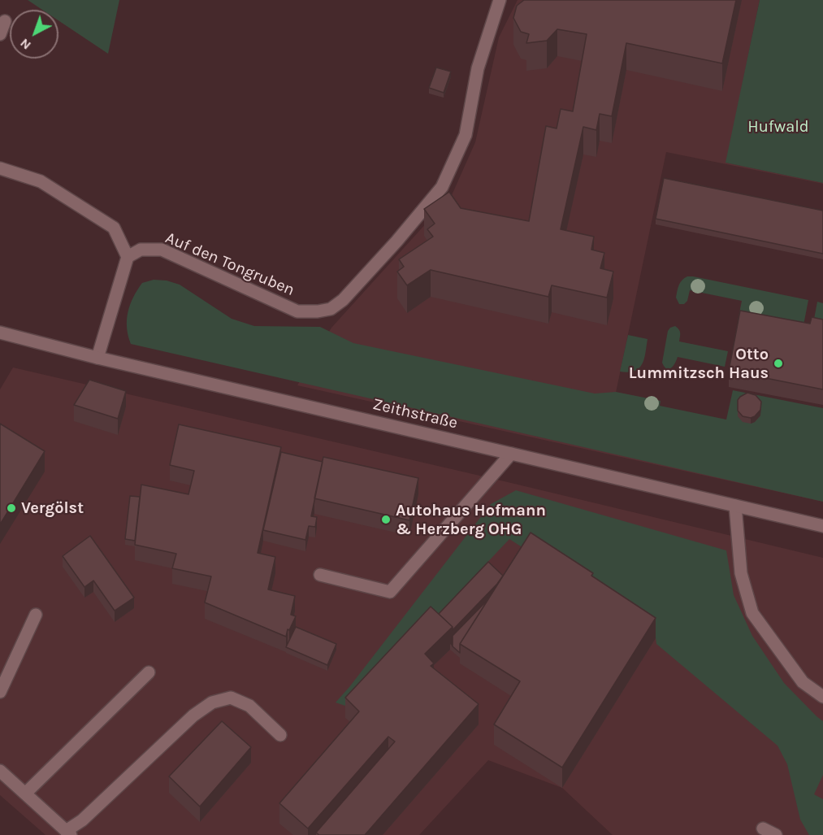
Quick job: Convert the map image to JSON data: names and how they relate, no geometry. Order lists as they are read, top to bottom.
{
  "streets": {
    "street": ["Auf den Tongruben", "Zeithstraße"]
  },
  "parks": ["Hufwald"],
  "places": ["Otto Lummitzsch Haus", "Vergölst", "Autohaus Hofmann & Herzberg OHG"],
  "north": "bottom left"
}
